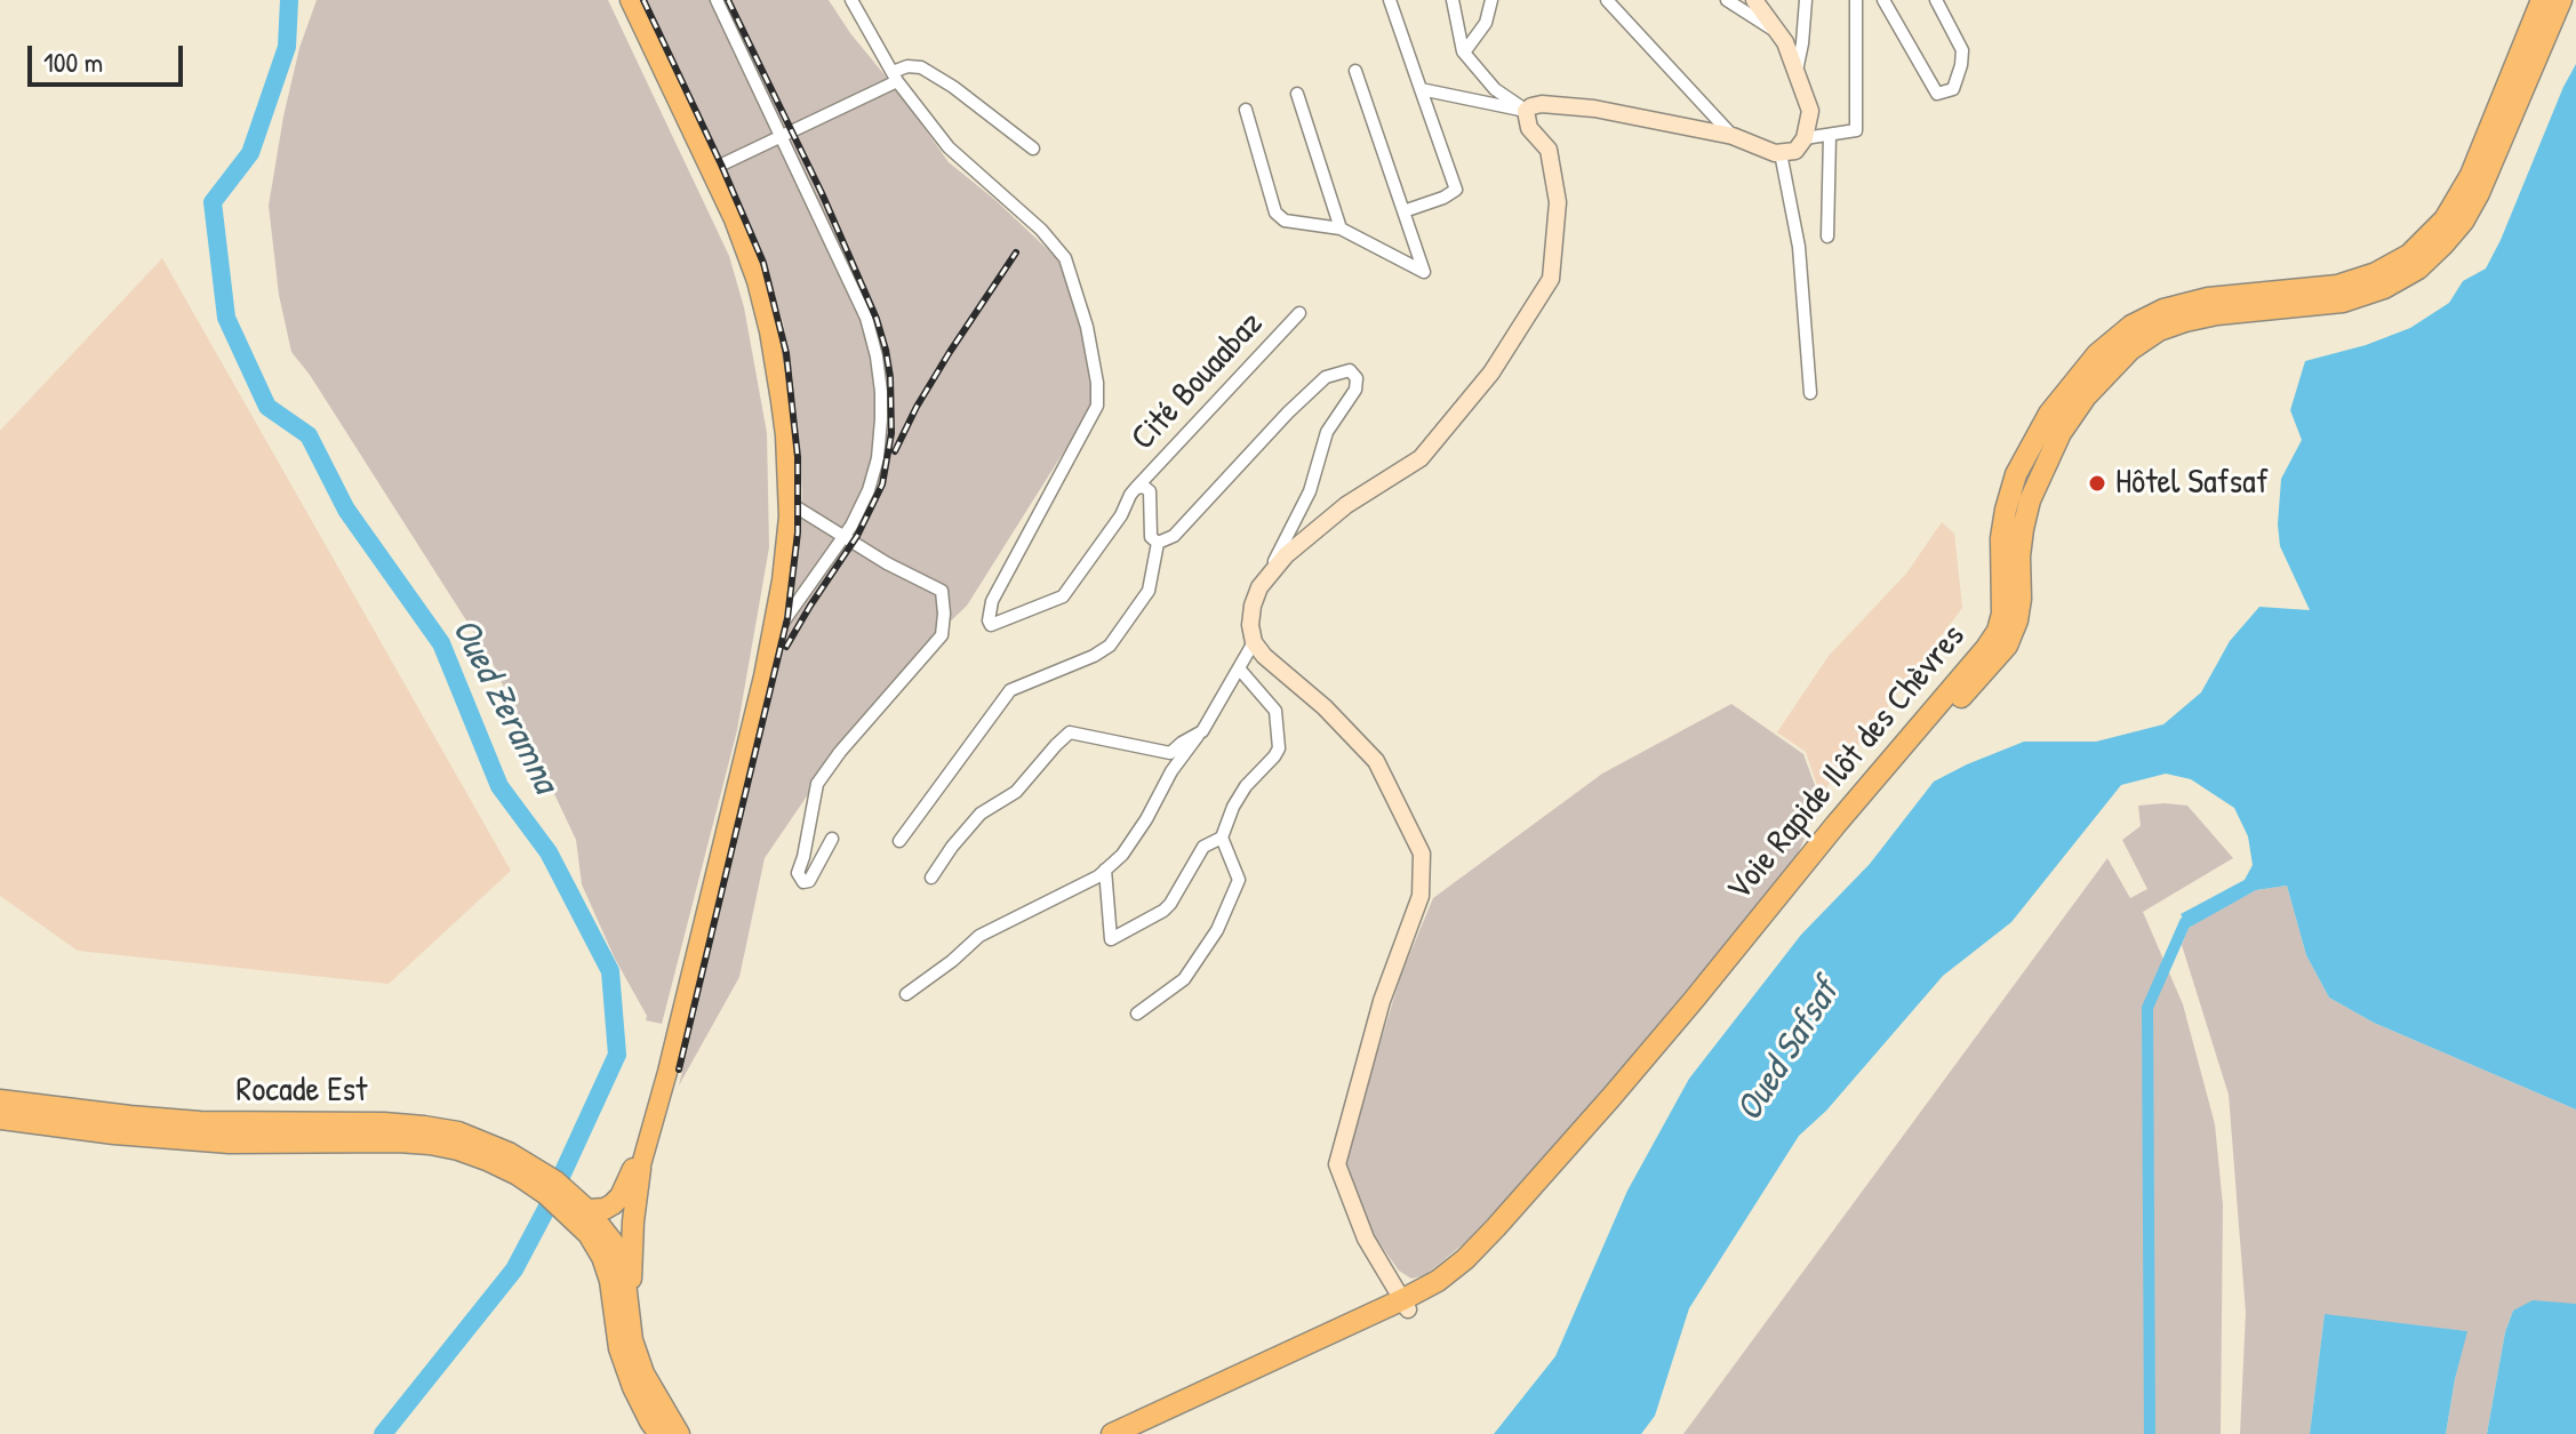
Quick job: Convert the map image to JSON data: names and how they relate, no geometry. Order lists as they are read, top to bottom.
{
  "streets": {
    "highway": ["Voie Rapide Ilôt des Chèvres", "Rocade Est"],
    "street": ["Cité Bouaabaz"]
  },
  "water": ["Oued Zeramna", "Oued Safsaf"],
  "places": ["Hôtel Safsaf"],
  "scale_bar": "100 m"
}
